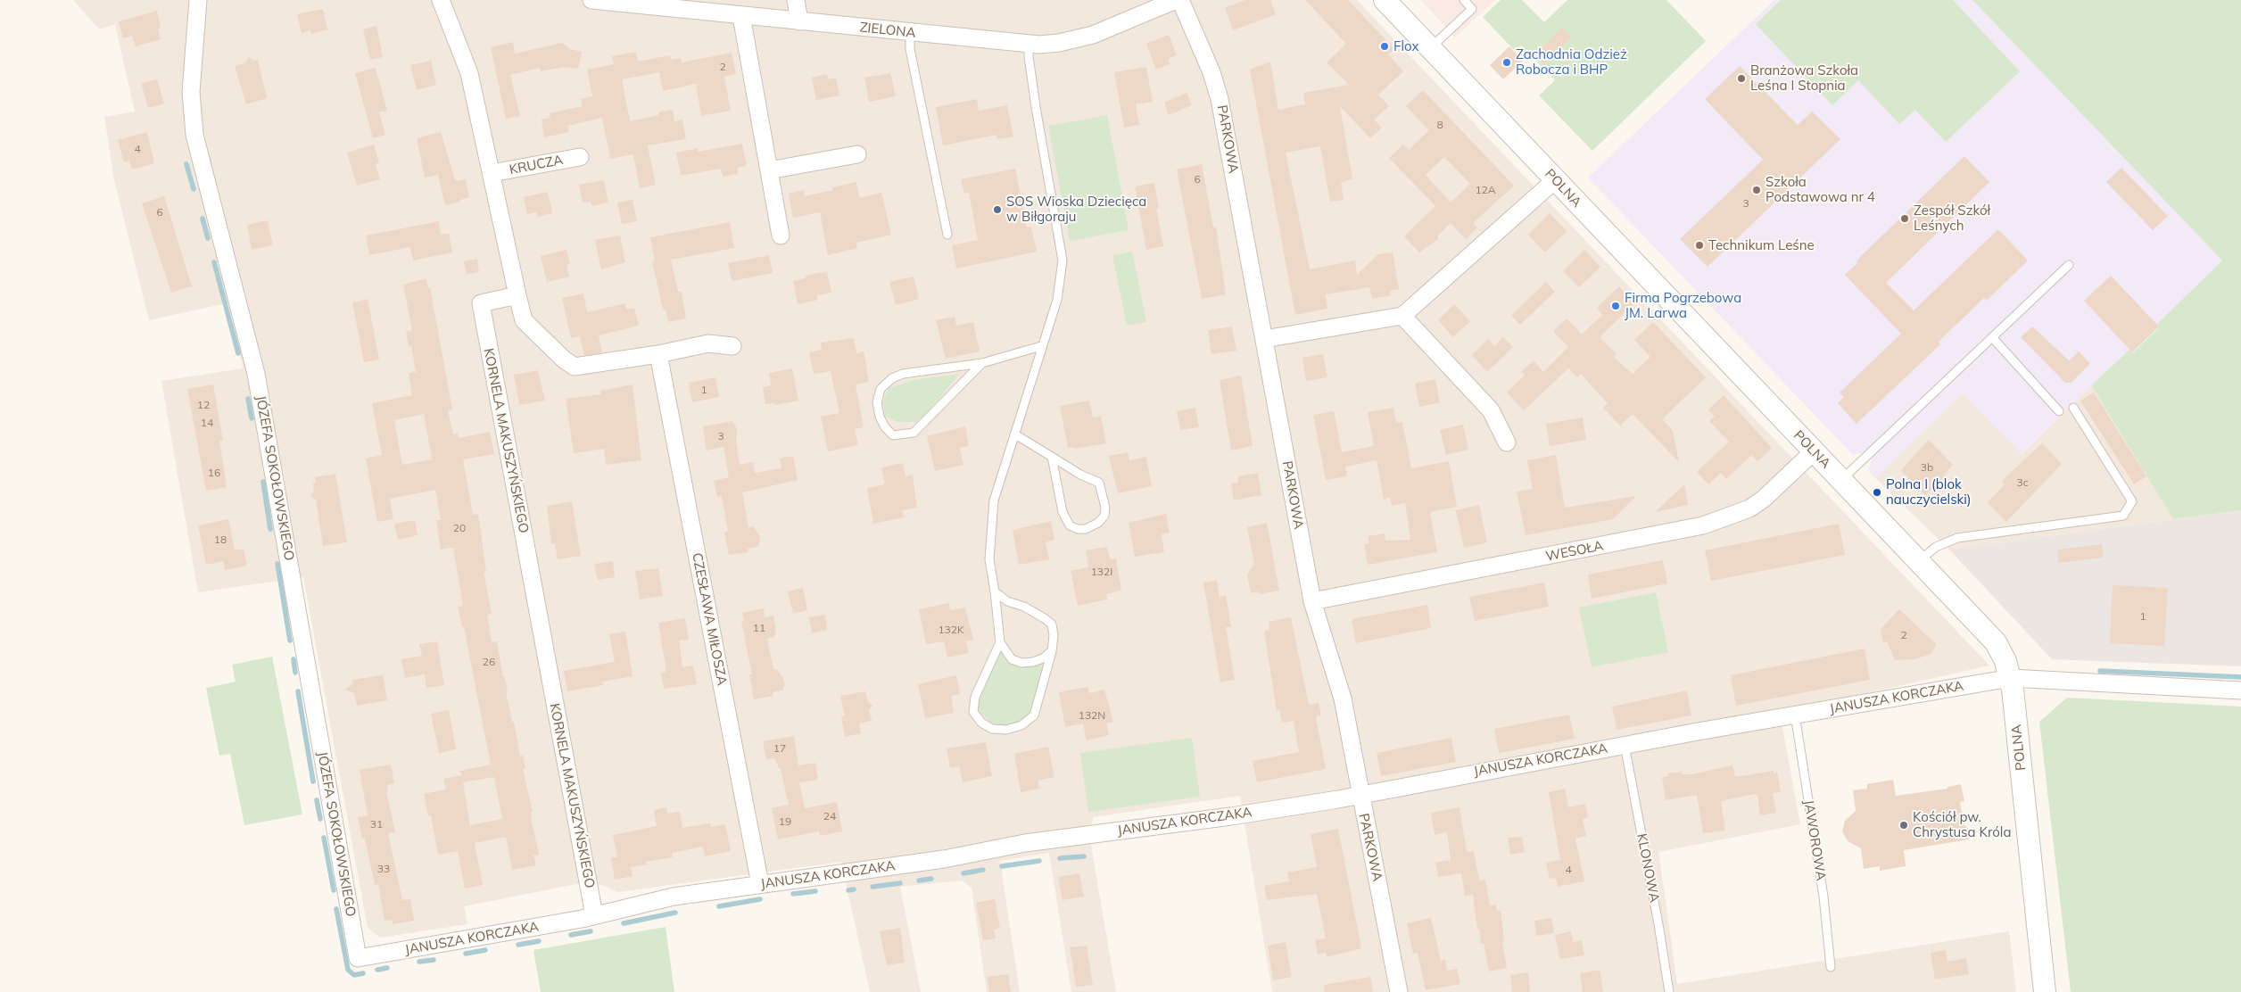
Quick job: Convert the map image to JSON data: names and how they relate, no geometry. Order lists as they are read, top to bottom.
{
  "streets": {
    "street": [
      "ZIELONA",
      "PARKOWA",
      "KRUCZA",
      "POLNA",
      "KORNELA MAKUSZYŃSKIEGO",
      "JÓZEFA SOKOŁOWSKIEGO",
      "WESOŁA",
      "CZESŁAWA MIŁOSZA",
      "JANUSZA KORCZAKA"
    ],
    "lane": ["JAWOROWA", "KLONOWA"]
  },
  "crossings": [
    ["PARKOWA", "WESOŁA"],
    ["PARKOWA", "JANUSZA KORCZAKA"],
    ["POLNA", "WESOŁA"],
    ["POLNA", "JANUSZA KORCZAKA"],
    ["KORNELA MAKUSZYŃSKIEGO", "JANUSZA KORCZAKA"],
    ["JÓZEFA SOKOŁOWSKIEGO", "JANUSZA KORCZAKA"],
    ["CZESŁAWA MIŁOSZA", "JANUSZA KORCZAKA"],
    ["JANUSZA KORCZAKA", "JAWOROWA"],
    ["JANUSZA KORCZAKA", "KLONOWA"]
  ],
  "places": [
    "Flox",
    "Zachodnia Odzież Robocza i BHP",
    "Branżowa Szkoła Leśna I Stopnia",
    "Szkoła Podstawowa nr 4",
    "SOS Wioska Dziecięca w Biłgoraju",
    "Zespół Szkół Leśnych",
    "Technikum Leśne",
    "Firma Pogrzebowa JM. Larwa",
    "Polna I (blok nauczycielski)",
    "Kościół pw. Chrystusa Króla"
  ],
  "house_numbers": [
    "2",
    "8",
    "4",
    "6",
    "12A",
    "3",
    "6",
    "1",
    "12",
    "14",
    "3",
    "3b",
    "16",
    "3c",
    "20",
    "18",
    "132I",
    "1",
    "11",
    "132K",
    "2",
    "26",
    "132N",
    "17",
    "24",
    "19",
    "31",
    "33",
    "4"
  ]
}
